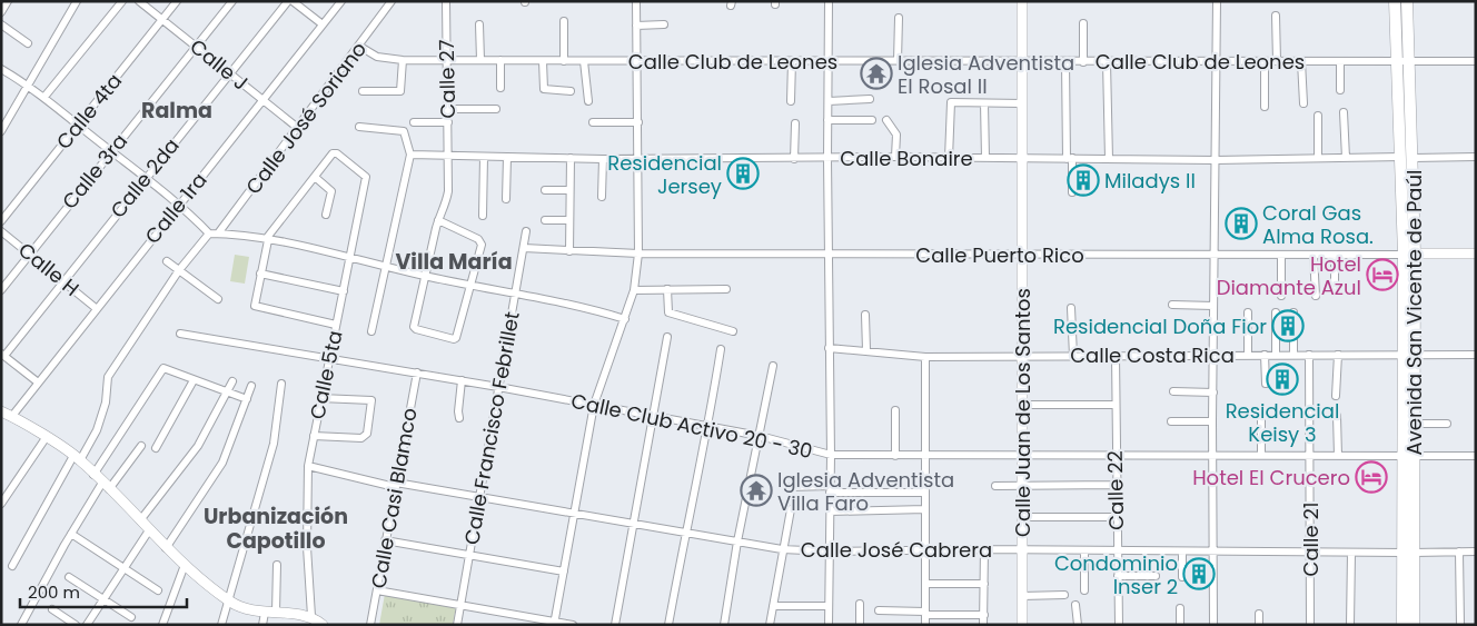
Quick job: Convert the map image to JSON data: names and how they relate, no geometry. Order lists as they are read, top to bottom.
{
  "streets": {
    "main road": ["Avenida San Vicente de Paúl"],
    "street": [
      "Calle Club de Leones",
      "Calle J",
      "Calle 27",
      "Calle 4ta",
      "Calle José Soriano",
      "Calle Bonaire",
      "Calle 3ra",
      "Calle 2da",
      "Calle 1ra",
      "Calle Puerto Rico",
      "Calle H",
      "Calle Costa Rica",
      "Calle 5ta",
      "Calle Juan de Los Santos",
      "Calle Club Activo 20 - 30",
      "Calle Francisco Febrillet",
      "Calle 22",
      "Calle Casi Blamco",
      "Calle 21",
      "Calle José Cabrera"
    ]
  },
  "crossings": [
    ["Calle Club de Leones", "Calle 27"],
    ["Calle Club de Leones", "Calle José Soriano"],
    ["Calle Club de Leones", "Avenida San Vicente de Paúl"],
    ["Calle Club de Leones", "Calle Juan de Los Santos"],
    ["Calle J", "Calle 4ta"],
    ["Calle J", "Calle José Soriano"],
    ["Calle J", "Calle 3ra"],
    ["Calle J", "Calle 2da"],
    ["Calle J", "Calle 1ra"],
    ["Calle 27", "Calle Bonaire"],
    ["Calle Bonaire", "Avenida San Vicente de Paúl"],
    ["Calle Bonaire", "Calle Juan de Los Santos"],
    ["Calle 3ra", "Calle H"],
    ["Calle 2da", "Calle H"],
    ["Calle 1ra", "Calle H"],
    ["Calle Puerto Rico", "Avenida San Vicente de Paúl"],
    ["Calle Puerto Rico", "Calle Juan de Los Santos"],
    ["Calle Puerto Rico", "Calle Francisco Febrillet"],
    ["Avenida San Vicente de Paúl", "Calle Costa Rica"],
    ["Avenida San Vicente de Paúl", "Calle Club Activo 20 - 30"],
    ["Avenida San Vicente de Paúl", "Calle José Cabrera"],
    ["Calle Costa Rica", "Calle Juan de Los Santos"],
    ["Calle Costa Rica", "Calle 22"],
    ["Calle Costa Rica", "Calle 21"],
    ["Calle 5ta", "Calle Club Activo 20 - 30"],
    ["Calle 5ta", "Calle José Cabrera"],
    ["Calle Juan de Los Santos", "Calle Club Activo 20 - 30"],
    ["Calle Juan de Los Santos", "Calle José Cabrera"],
    ["Calle Club Activo 20 - 30", "Calle Francisco Febrillet"],
    ["Calle Club Activo 20 - 30", "Calle 22"],
    ["Calle Club Activo 20 - 30", "Calle Casi Blamco"],
    ["Calle Club Activo 20 - 30", "Calle 21"],
    ["Calle Francisco Febrillet", "Calle José Cabrera"],
    ["Calle 22", "Calle José Cabrera"],
    ["Calle Casi Blamco", "Calle José Cabrera"],
    ["Calle 21", "Calle José Cabrera"]
  ],
  "districts": ["Ralma", "Villa María", "Urbanización Capotillo"],
  "places": {
    "temple": ["Iglesia Adventista El Rosal II", "Iglesia Adventista Villa Faro"],
    "building": [
      "Residencial Jersey",
      "Miladys II",
      "Coral Gas Alma Rosa.",
      "Residencial Doña Fior",
      "Residencial Keisy 3",
      "Condominio Inser 2"
    ],
    "hotel": ["Hotel Diamante Azul", "Hotel El Crucero"]
  },
  "scale_bar": "200 m"
}
